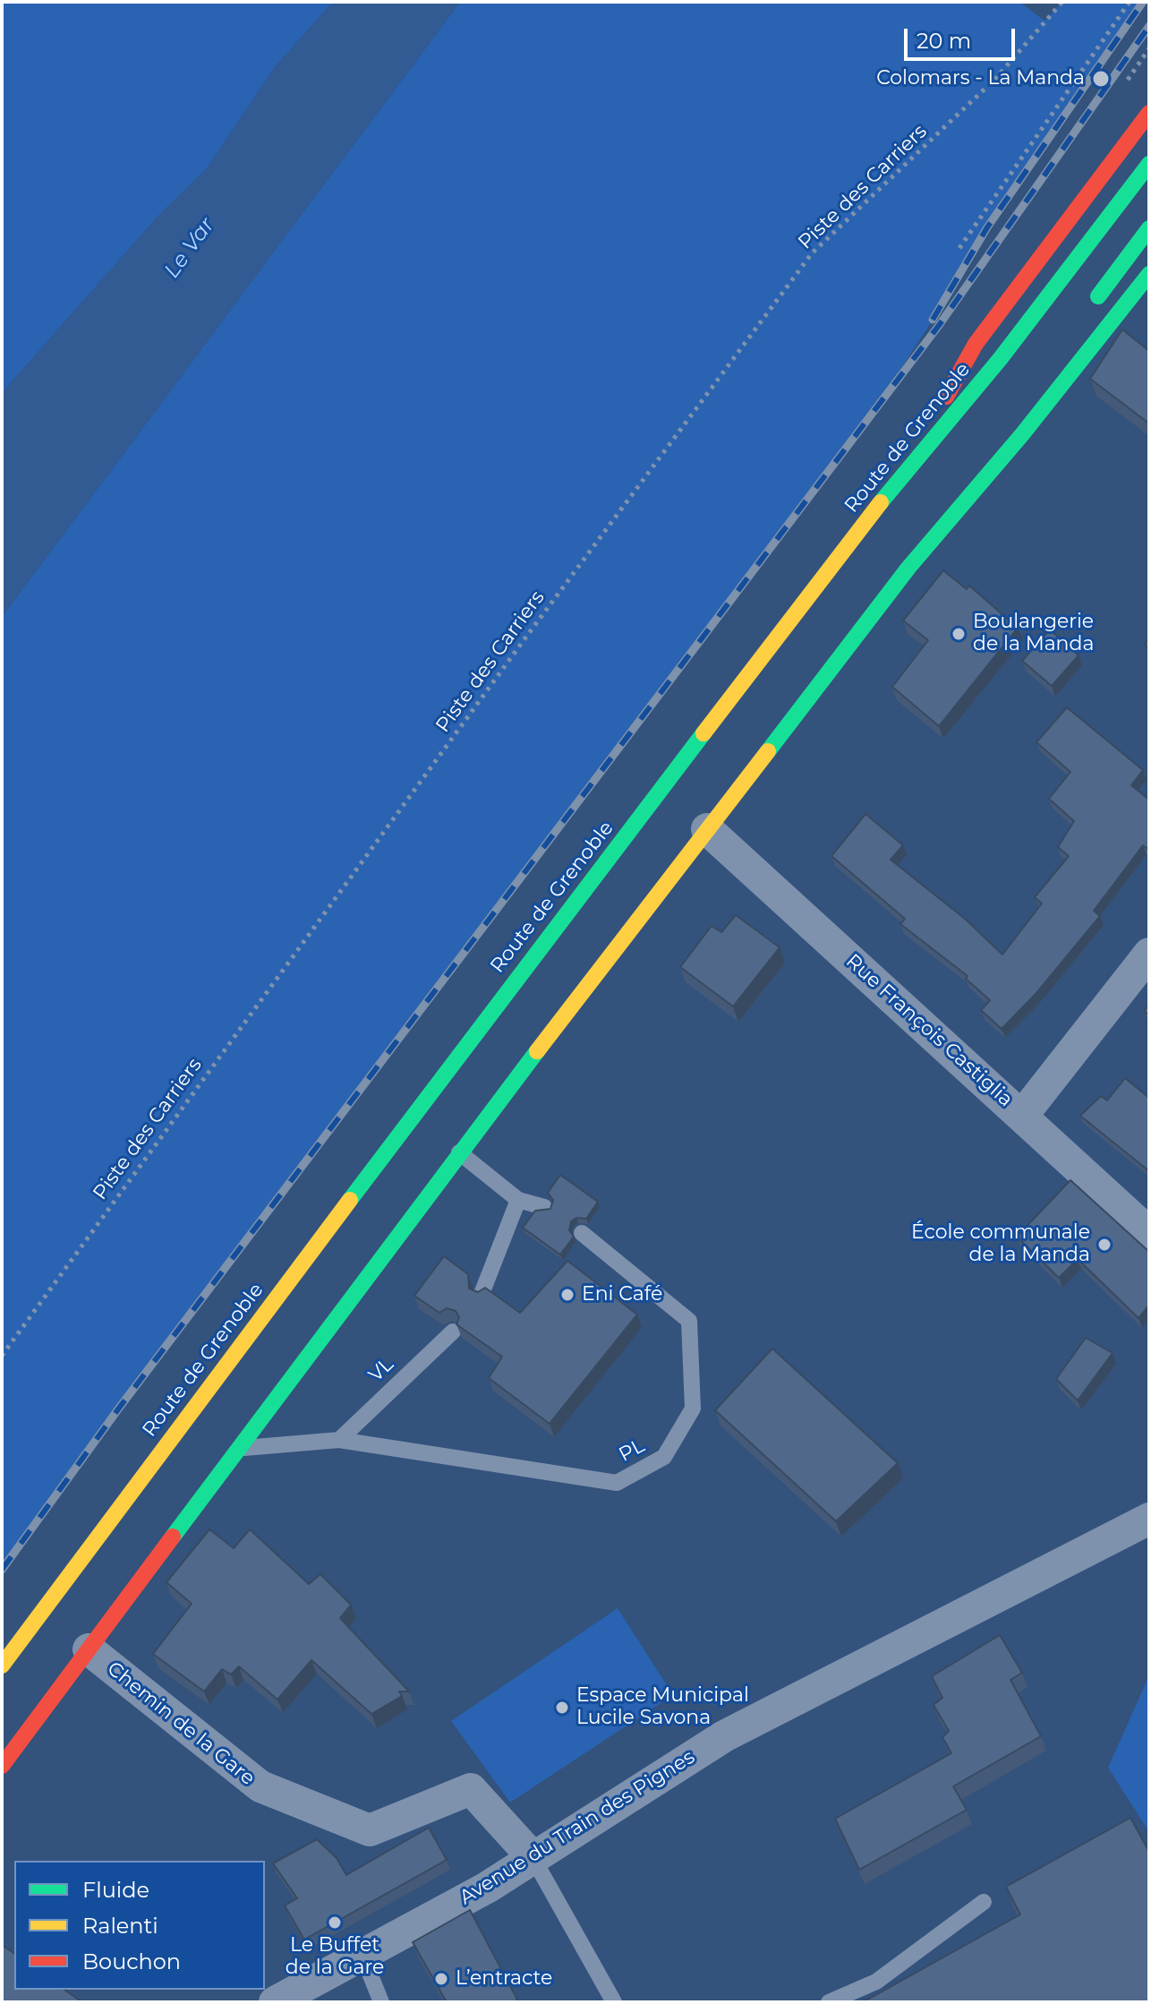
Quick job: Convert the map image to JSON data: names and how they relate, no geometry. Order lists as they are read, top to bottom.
{
  "streets": {
    "main road": ["Route de Grenoble"],
    "street": ["Rue François Castiglia", "Chemin de la Gare", "Avenue du Train des Pignes"],
    "lane": ["VL", "PL"],
    "path": ["Piste des Carriers"]
  },
  "crossings": [
    ["VL", "PL"],
    ["Chemin de la Gare", "Avenue du Train des Pignes"]
  ],
  "water": ["Le Var"],
  "places": [
    "Colomars - La Manda",
    "Boulangerie de la Manda",
    "École communale de la Manda",
    "Eni Café",
    "Espace Municipal Lucile Savona",
    "Le Buffet de la Gare",
    "L’entracte"
  ],
  "legend": ["Fluide", "Ralenti", "Bouchon"],
  "scale_bar": "20 m"
}
